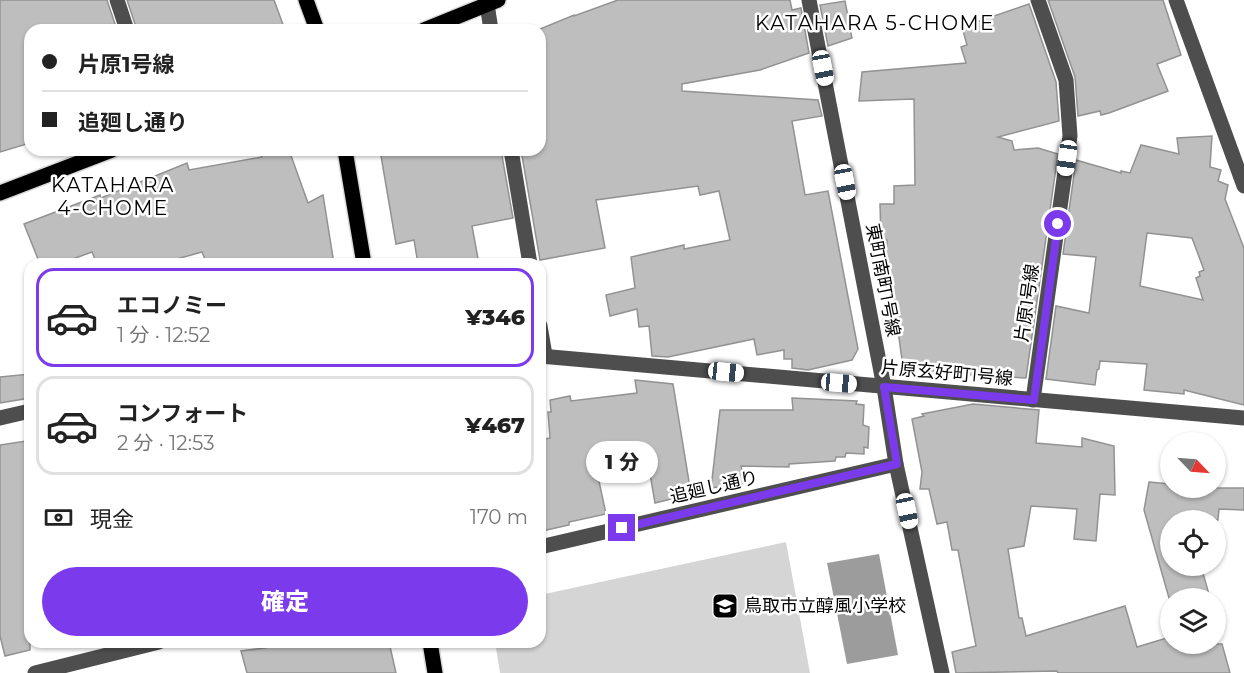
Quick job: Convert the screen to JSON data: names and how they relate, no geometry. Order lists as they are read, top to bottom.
{
  "streets": {
    "street": [
      "東町南町1号線",
      "片原1号線",
      "片原玄好町1号線",
      "追廻し通り"
    ]
  },
  "crossings": [
    ["東町南町1号線", "片原玄好町1号線"],
    ["東町南町1号線", "追廻し通り"],
    ["片原1号線", "片原玄好町1号線"]
  ],
  "districts": ["KATAHARA 5-CHOME", "KATAHARA 4-CHOME"],
  "places": {
    "school or university": ["鳥取市立醇風小学校"]
  },
  "north": "bottom right",
  "page": {
    "banner": ["片原1号線", "追廻し通り"],
    "list": [
      {
        "name": "エコノミー",
        "note": "1 分 · 12:52",
        "value": "¥346"
      },
      {
        "name": "コンフォート",
        "note": "2 分 · 12:53",
        "value": "¥467"
      }
    ],
    "bubble": "1 分",
    "pay": ["現金", "170 m"],
    "buttons": "確定"
  }
}
